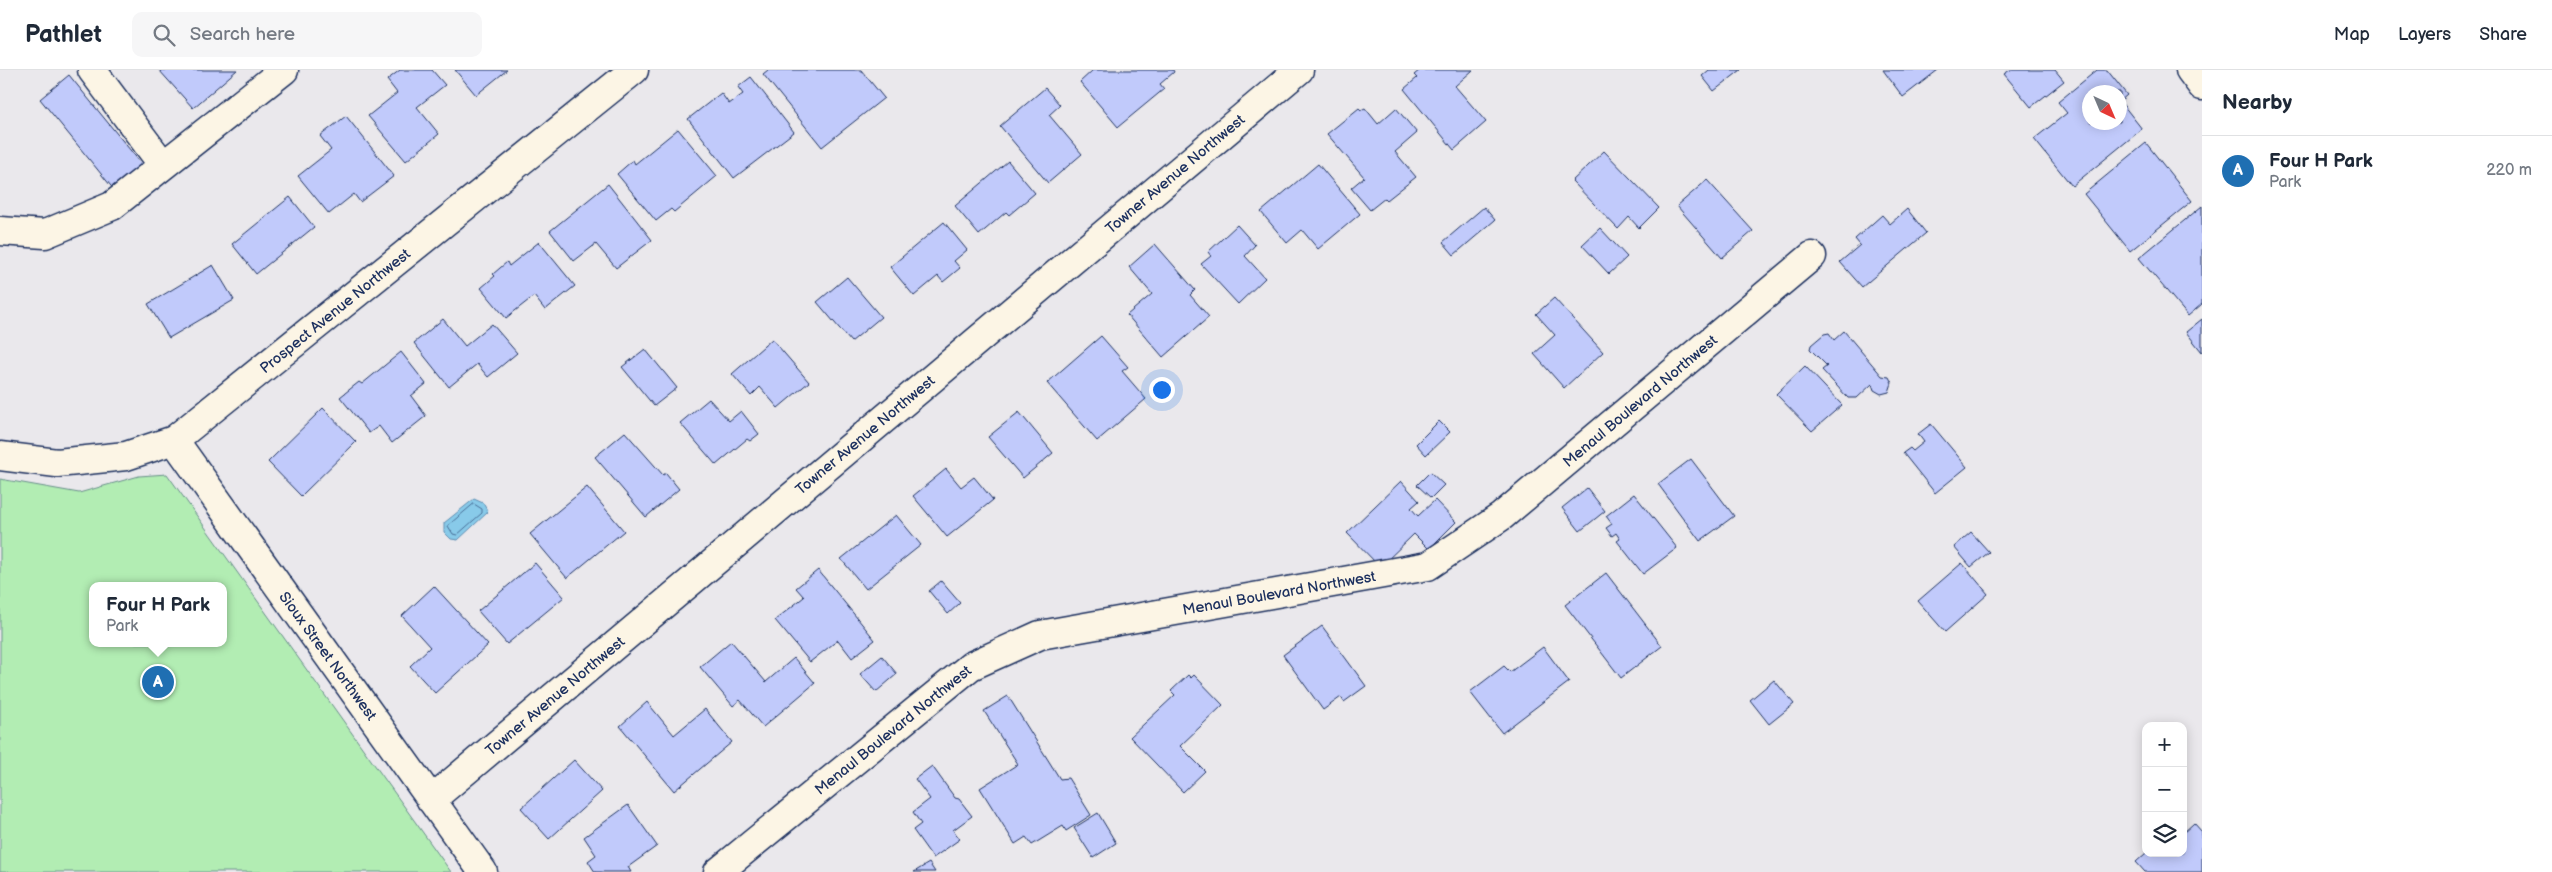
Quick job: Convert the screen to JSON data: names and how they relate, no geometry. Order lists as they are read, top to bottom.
{
  "streets": {
    "street": [
      "Towner Avenue Northwest",
      "Prospect Avenue Northwest",
      "Menaul Boulevard Northwest",
      "Sioux Street Northwest"
    ]
  },
  "crossings": [
    ["Towner Avenue Northwest", "Sioux Street Northwest"],
    ["Prospect Avenue Northwest", "Sioux Street Northwest"]
  ],
  "north": "bottom right",
  "page": {
    "header": "Pathlet",
    "search": "Search here",
    "nav": ["Map", "Layers", "Share"],
    "heading": "Nearby",
    "list": [
      {
        "mark": "A",
        "name": "Four H Park",
        "note": "Park",
        "value": "220 m"
      }
    ],
    "popup": ["Four H Park", "Park"],
    "pins": "A",
    "map_buttons": ["+", "−"]
  }
}
